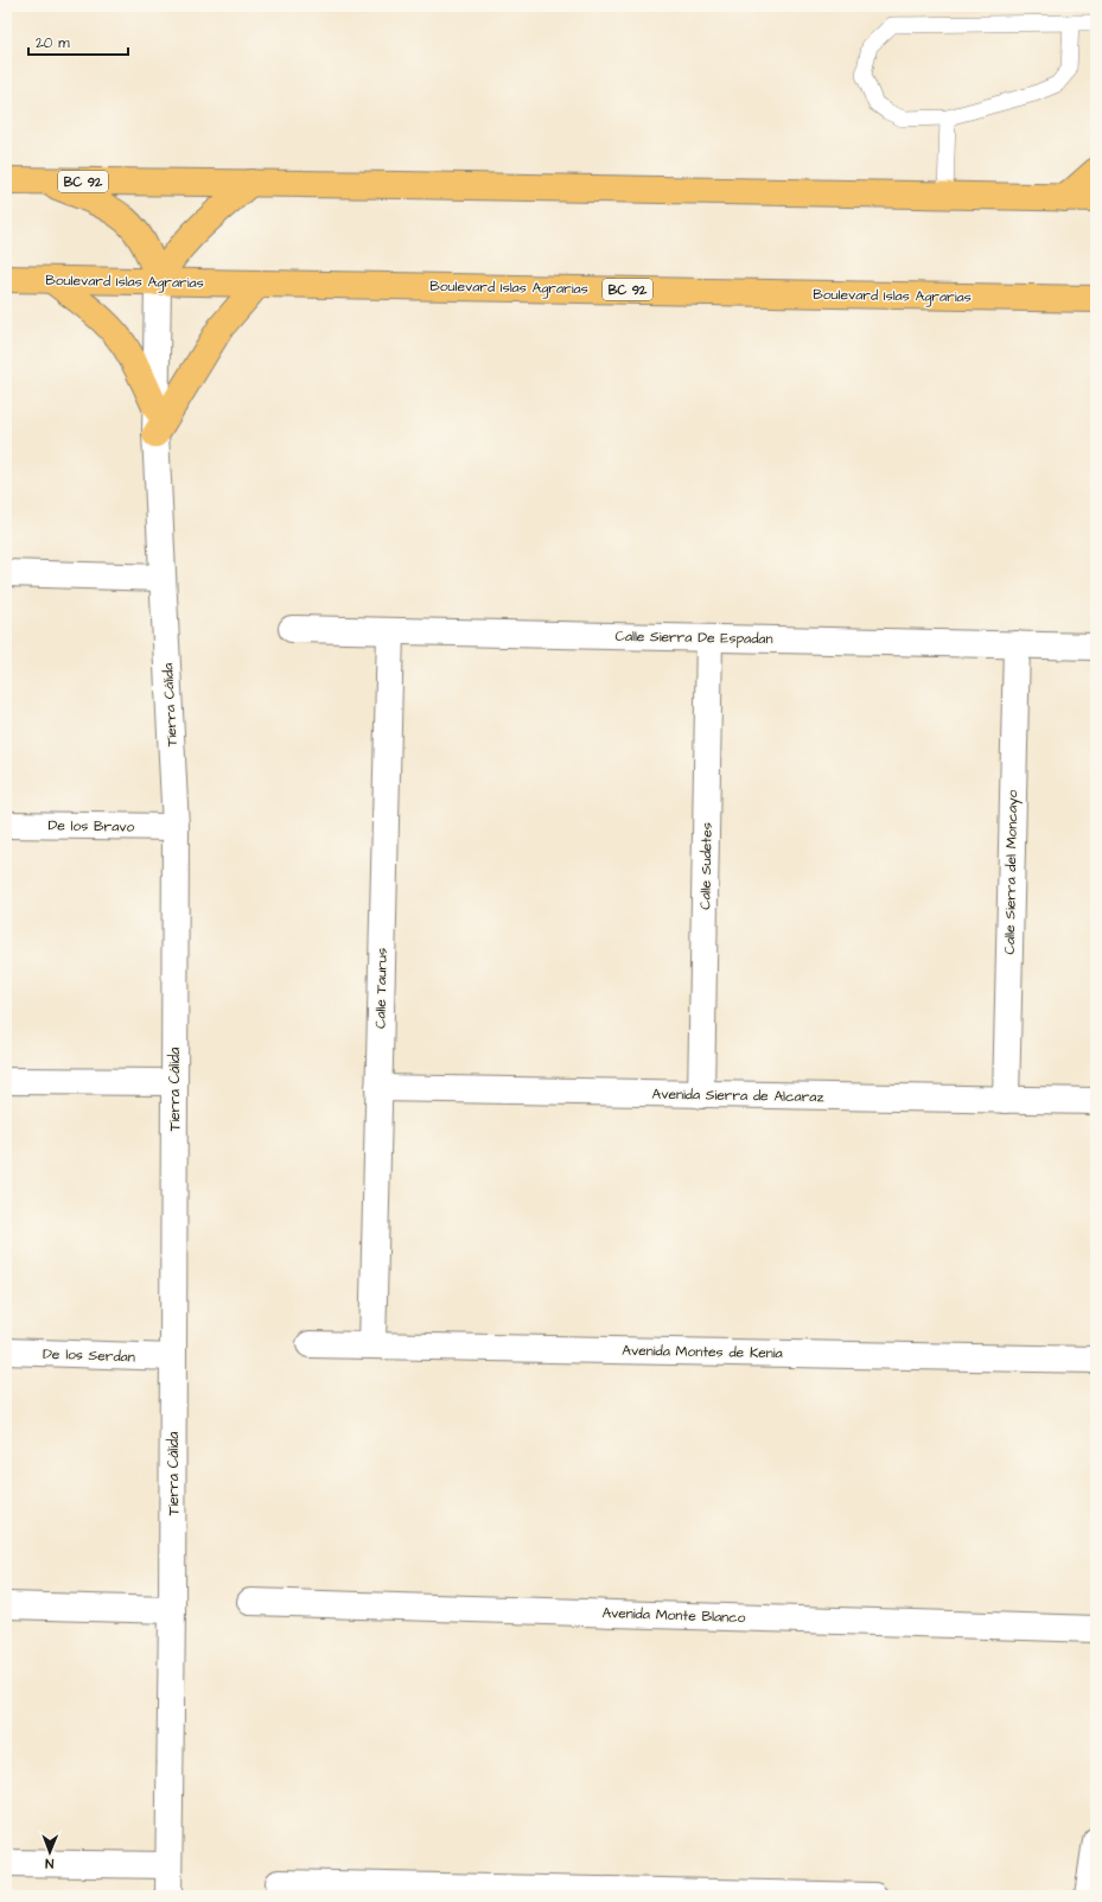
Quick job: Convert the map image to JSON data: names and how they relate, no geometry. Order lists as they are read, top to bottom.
{
  "streets": {
    "main road": ["BC 92", "Boulevard Islas Agrarias"],
    "street": [
      "Calle Sierra De Espadan",
      "Tierra Cálida",
      "De los Bravo",
      "Calle Sudetes",
      "Calle Sierra del Moncayo",
      "Calle Taurus",
      "Avenida Sierra de Alcaraz",
      "Avenida Montes de Kenia",
      "De los Serdan",
      "Avenida Monte Blanco"
    ]
  },
  "crossings": [
    ["Boulevard Islas Agrarias", "Tierra Cálida"],
    ["Calle Sierra De Espadan", "Calle Sudetes"],
    ["Calle Sierra De Espadan", "Calle Sierra del Moncayo"],
    ["Calle Sierra De Espadan", "Calle Taurus"],
    ["Tierra Cálida", "De los Bravo"],
    ["Tierra Cálida", "De los Serdan"],
    ["Calle Sudetes", "Avenida Sierra de Alcaraz"],
    ["Calle Sierra del Moncayo", "Avenida Sierra de Alcaraz"],
    ["Calle Taurus", "Avenida Sierra de Alcaraz"],
    ["Calle Taurus", "Avenida Montes de Kenia"]
  ],
  "scale_bar": "20 m",
  "north": "bottom"
}
